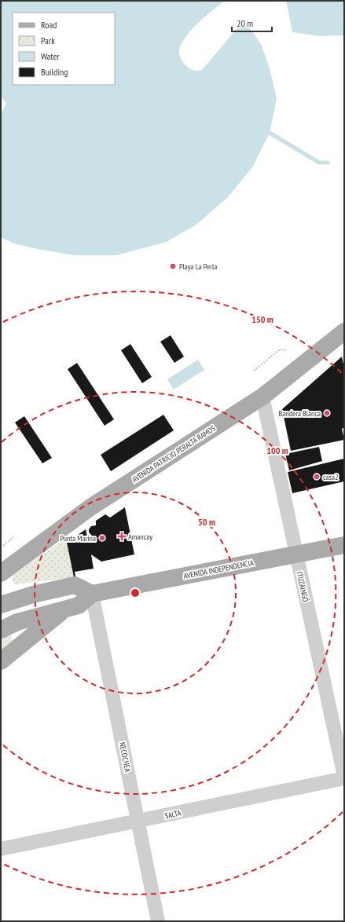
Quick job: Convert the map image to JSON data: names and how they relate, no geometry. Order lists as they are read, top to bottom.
{
  "streets": {
    "main road": ["AVENIDA PATRICIO PERALTA RAMOS", "AVENIDA INDEPENDENCIA"],
    "street": ["ITUZAINGÓ", "NECOCHEA", "SALTA"]
  },
  "crossings": [
    ["AVENIDA PATRICIO PERALTA RAMOS", "ITUZAINGÓ"],
    ["AVENIDA INDEPENDENCIA", "ITUZAINGÓ"],
    ["AVENIDA INDEPENDENCIA", "NECOCHEA"],
    ["ITUZAINGÓ", "SALTA"],
    ["NECOCHEA", "SALTA"]
  ],
  "places": {
    "other": [
      "Playa La Perla",
      "Bandera Blanca",
      "casa2",
      "Punta Marina"
    ],
    "health": ["Amancay"]
  },
  "legend": [
    "Road",
    "Park",
    "Water",
    "Building"
  ],
  "scale_bar": "20 m",
  "rings": ["150 m", "100 m", "50 m"]
}
